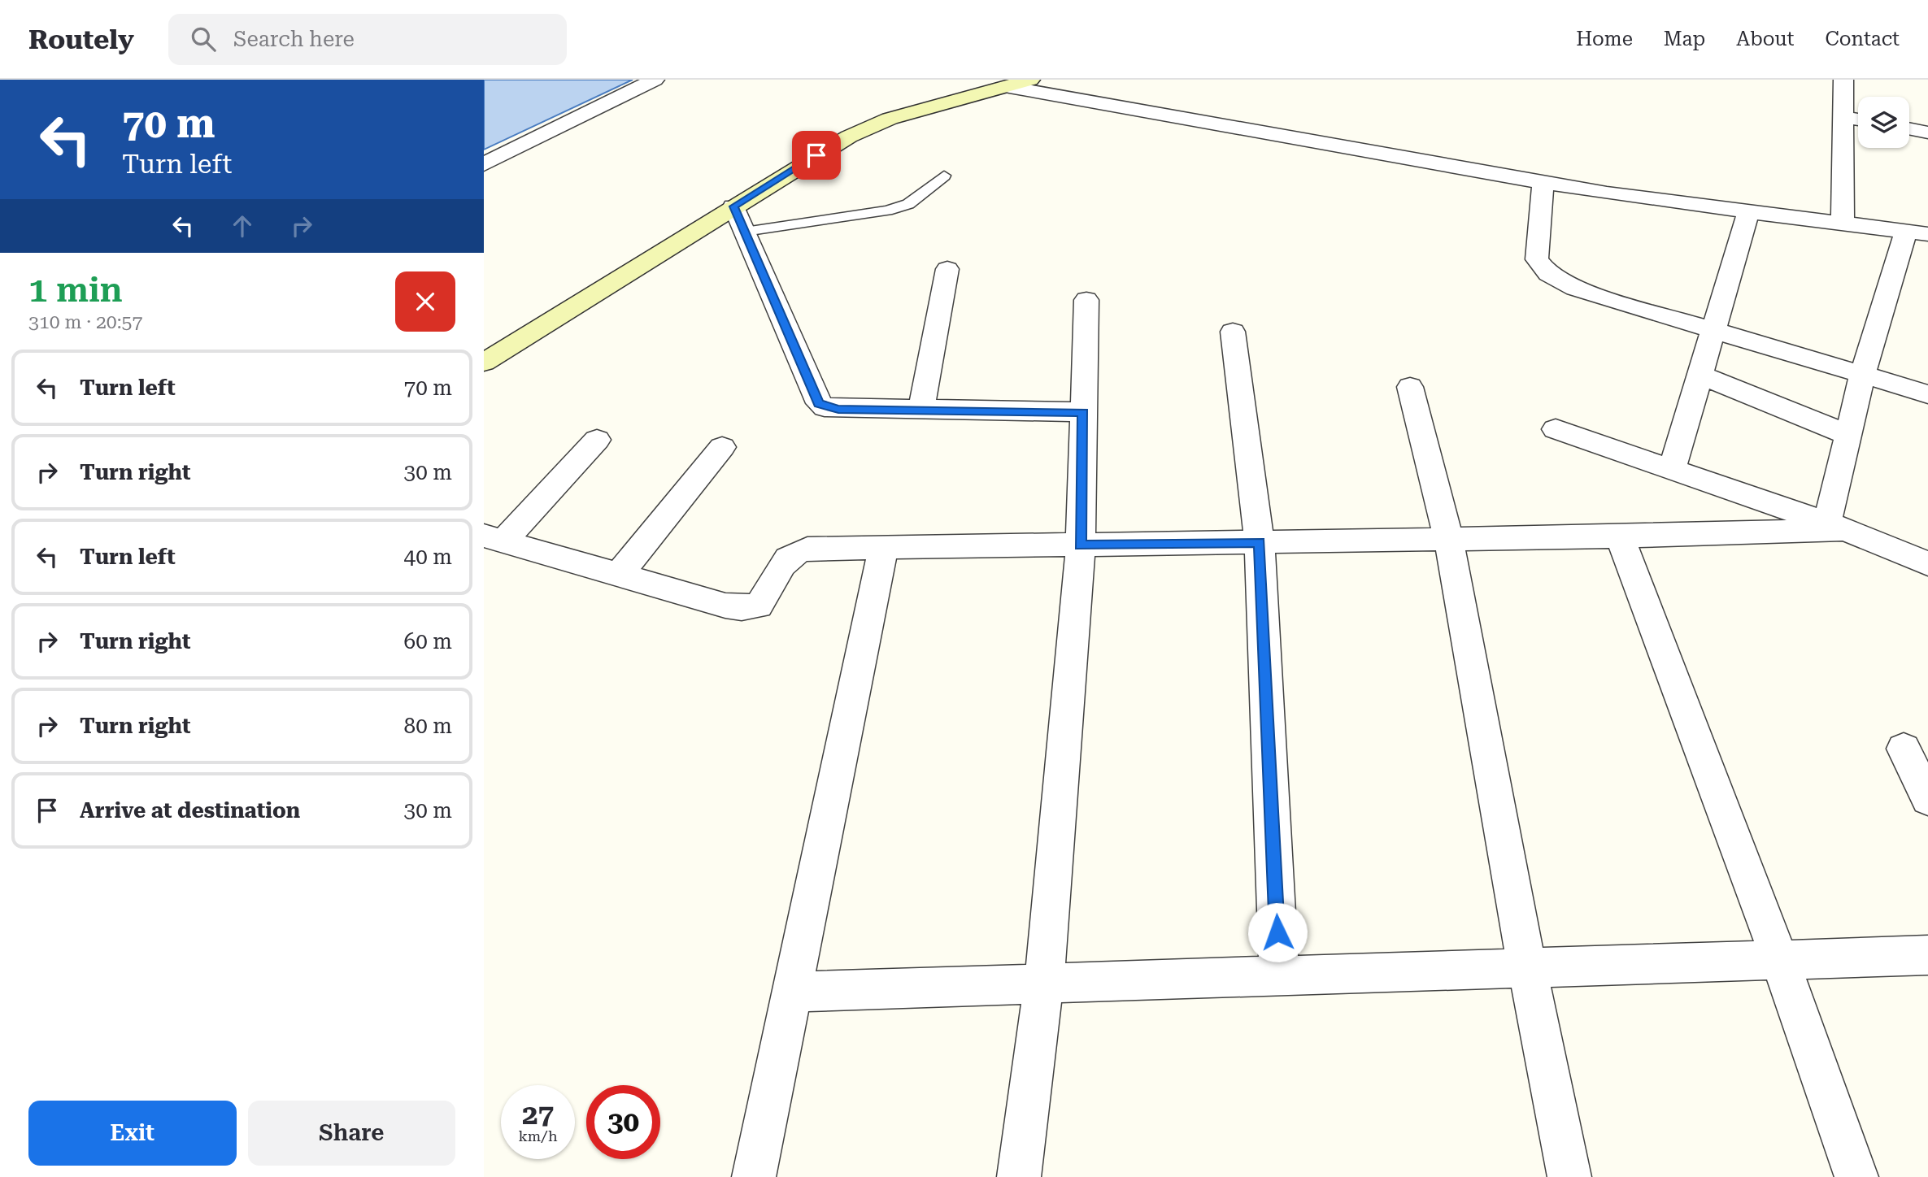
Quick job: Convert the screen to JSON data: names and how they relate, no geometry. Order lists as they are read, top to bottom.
{
  "page": {
    "header": "Routely",
    "search": "Search here",
    "nav": [
      "Home",
      "Map",
      "About",
      "Contact"
    ],
    "turn": ["70 m", "Turn left"],
    "heading": ["1 min", "310 m · 20:57"],
    "list": [
      {
        "name": "Turn left",
        "value": "70 m"
      },
      {
        "name": "Turn right",
        "value": "30 m"
      },
      {
        "name": "Turn left",
        "value": "40 m"
      },
      {
        "name": "Turn right",
        "value": "60 m"
      },
      {
        "name": "Turn right",
        "value": "80 m"
      },
      {
        "name": "Arrive at destination",
        "value": "30 m"
      }
    ],
    "speed": "27 km/h",
    "limit": "30",
    "buttons": ["Exit", "Share"]
  }
}
